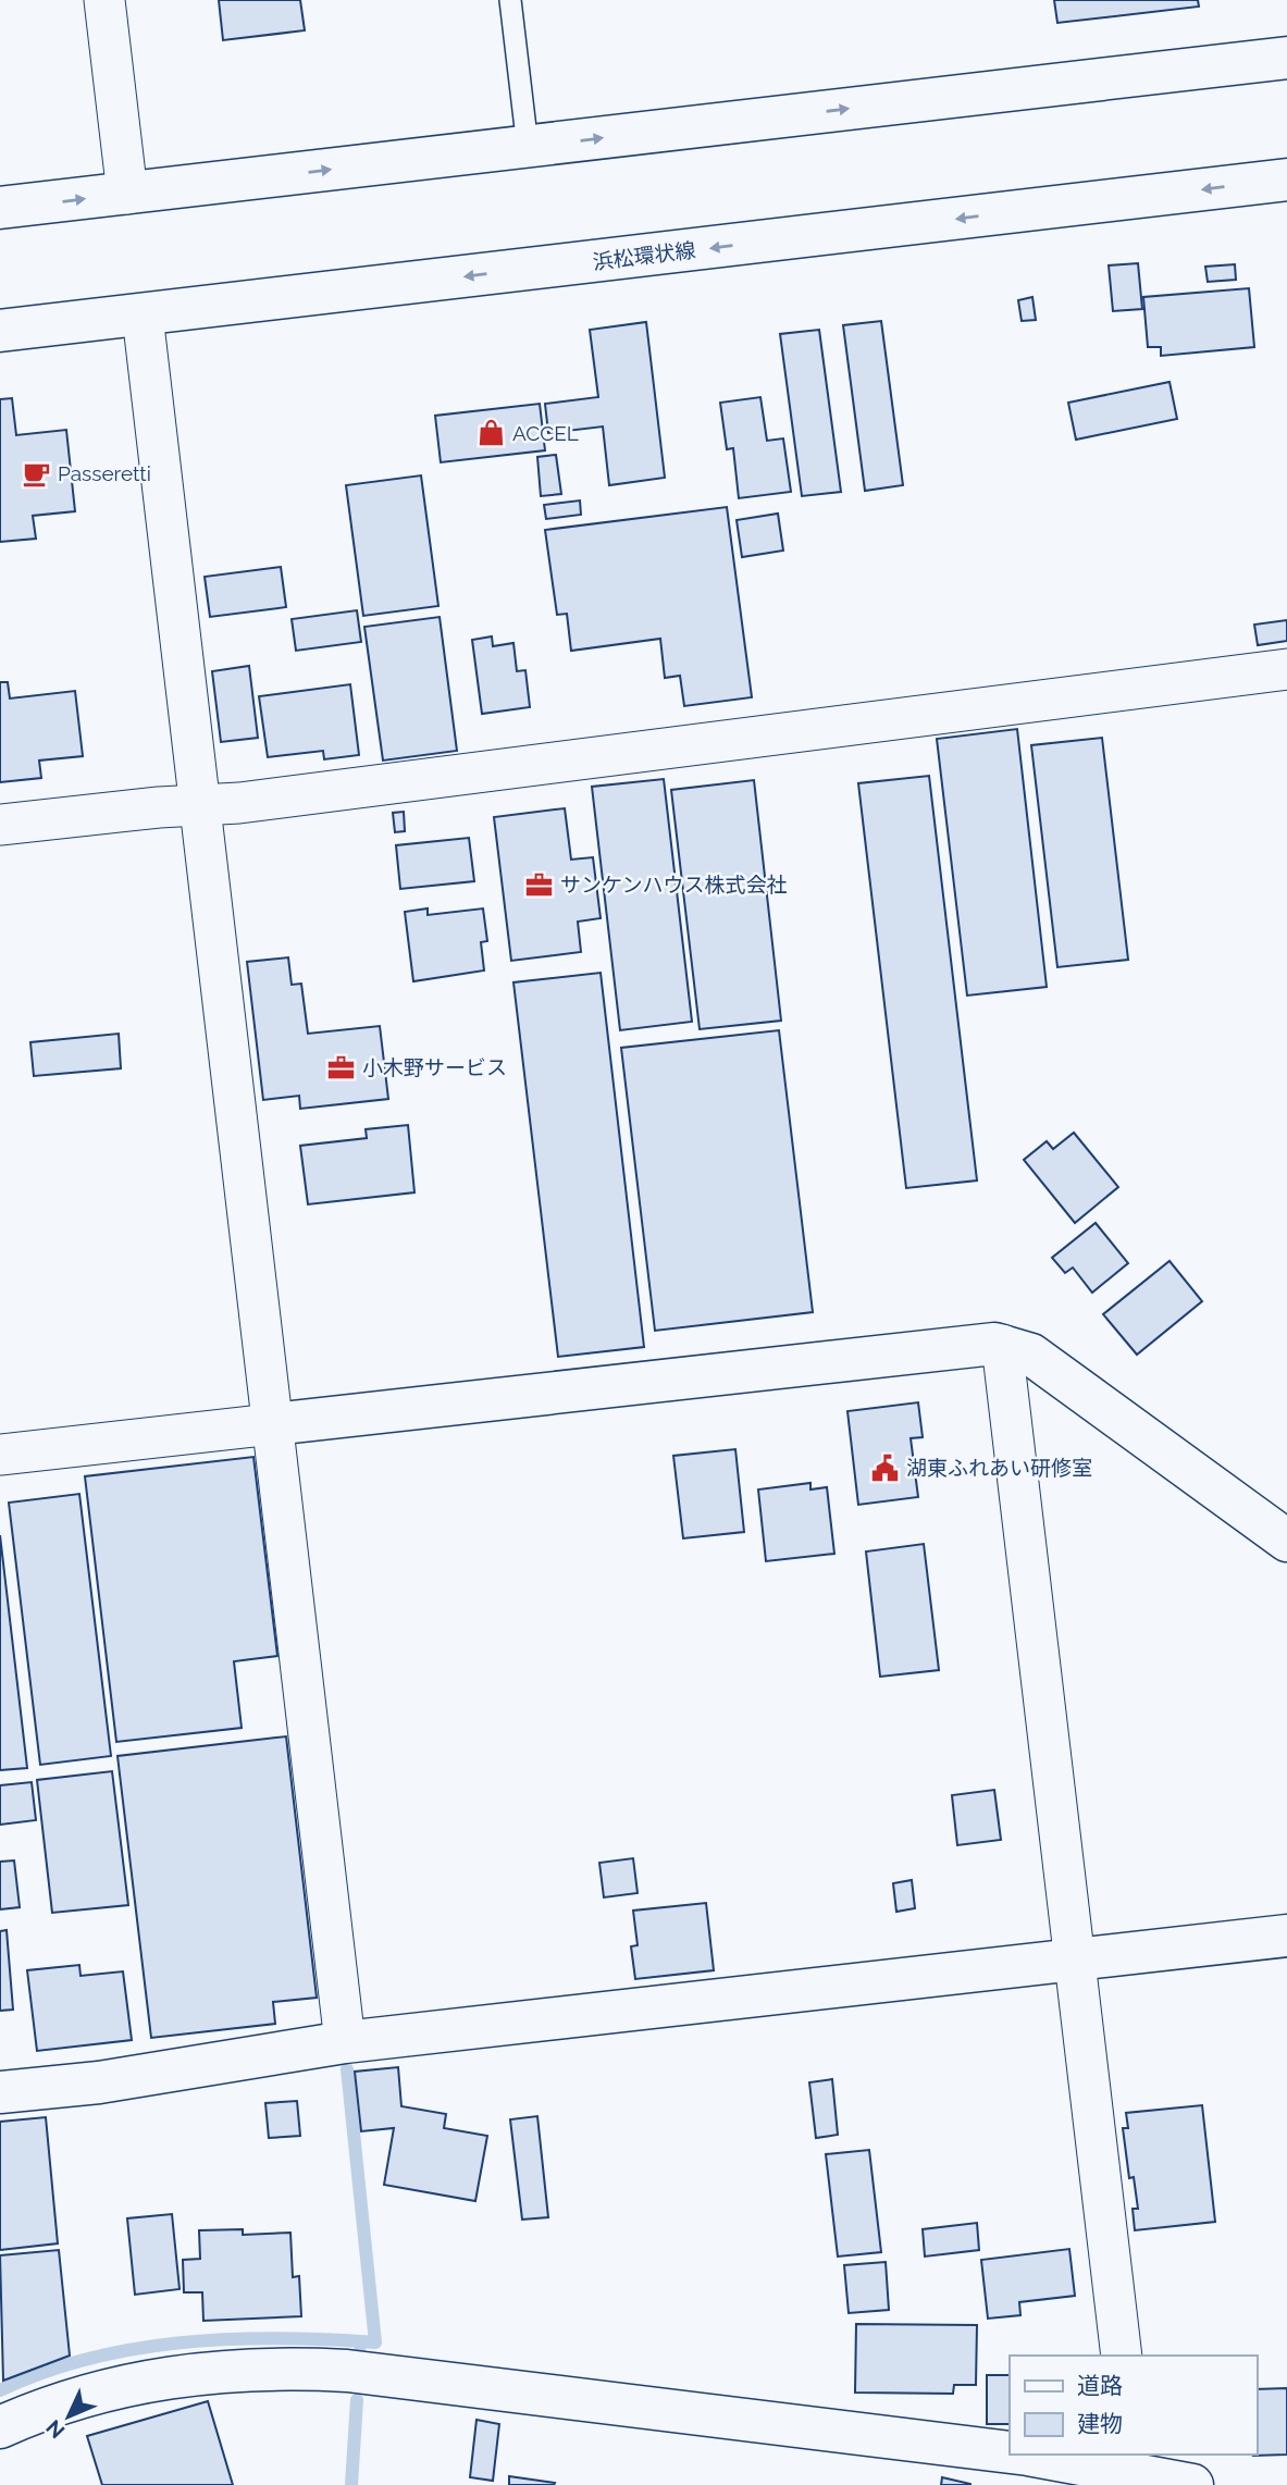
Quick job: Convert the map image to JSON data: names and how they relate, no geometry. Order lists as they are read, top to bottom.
{
  "streets": {
    "street": ["浜松環状線"]
  },
  "places": {
    "shop": ["ACCEL"],
    "cafe": ["Passeretti"],
    "office": ["サンケンハウス株式会社", "小木野サービス"],
    "public building": ["湖東ふれあい研修室"]
  },
  "legend": ["道路", "建物"],
  "north": "bottom left"
}
